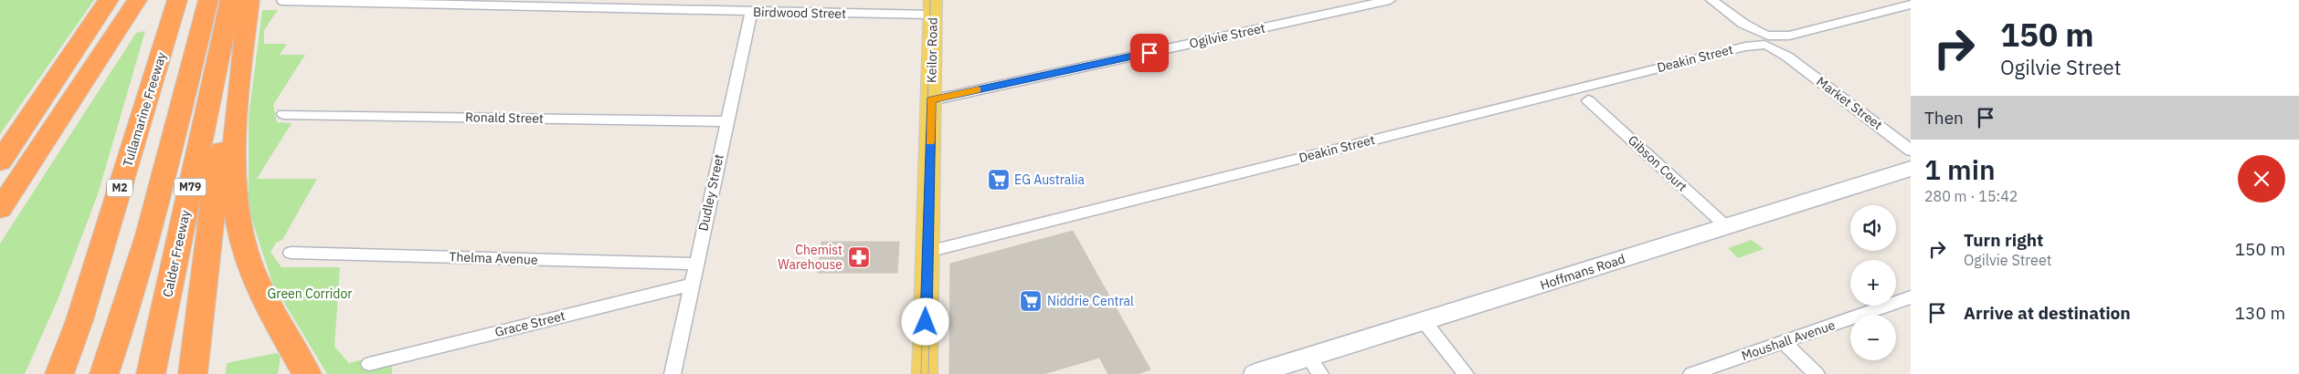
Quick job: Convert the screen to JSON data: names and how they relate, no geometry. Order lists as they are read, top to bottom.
{
  "streets": {
    "highway": [
      "Tullamarine Freeway",
      "M79",
      "M2",
      "Calder Freeway"
    ],
    "main road": ["Keilor Road", "Hoffmans Road"],
    "street": [
      "Birdwood Street",
      "Ogilvie Street",
      "Deakin Street",
      "Market Street",
      "Ronald Street",
      "Gibson Court",
      "Dudley Street",
      "Thelma Avenue",
      "Grace Street",
      "Moushall Avenue"
    ]
  },
  "crossings": [
    ["Birdwood Street", "Keilor Road"],
    ["Birdwood Street", "Dudley Street"],
    ["Ogilvie Street", "Keilor Road"],
    ["Keilor Road", "Deakin Street"],
    ["Deakin Street", "Market Street"],
    ["Ronald Street", "Dudley Street"],
    ["Gibson Court", "Hoffmans Road"],
    ["Dudley Street", "Thelma Avenue"],
    ["Dudley Street", "Grace Street"]
  ],
  "parks": ["Green Corridor"],
  "places": {
    "supermarket": ["EG Australia", "Niddrie Central"],
    "pharmacy": ["Chemist Warehouse"]
  },
  "page": {
    "turn": ["150 m", "Ogilvie Street"],
    "then": "Then",
    "heading": ["1 min", "280 m · 15:42"],
    "map_buttons": ["+", "−"],
    "list": [
      {
        "name": "Turn right",
        "note": "Ogilvie Street",
        "value": "150 m"
      },
      {
        "name": "Arrive at destination",
        "value": "130 m"
      }
    ]
  }
}
